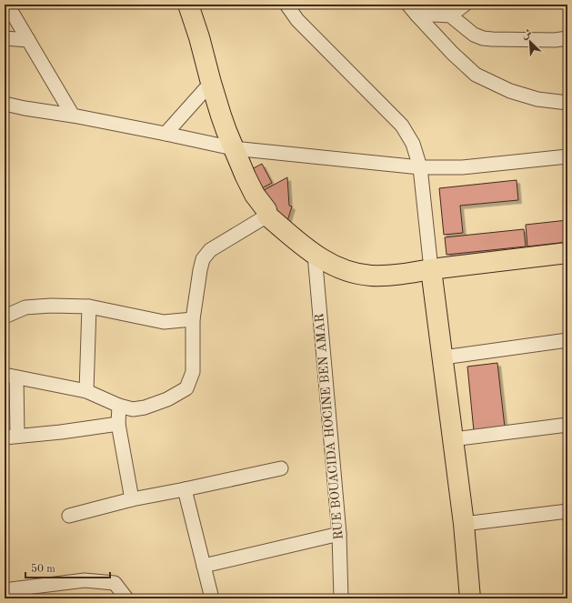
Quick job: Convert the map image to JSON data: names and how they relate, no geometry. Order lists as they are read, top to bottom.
{
  "streets": {
    "street": ["RUE BOUACIDA HOCINE BEN AMAR"]
  },
  "scale_bar": "50 m",
  "north": "top left"
}
